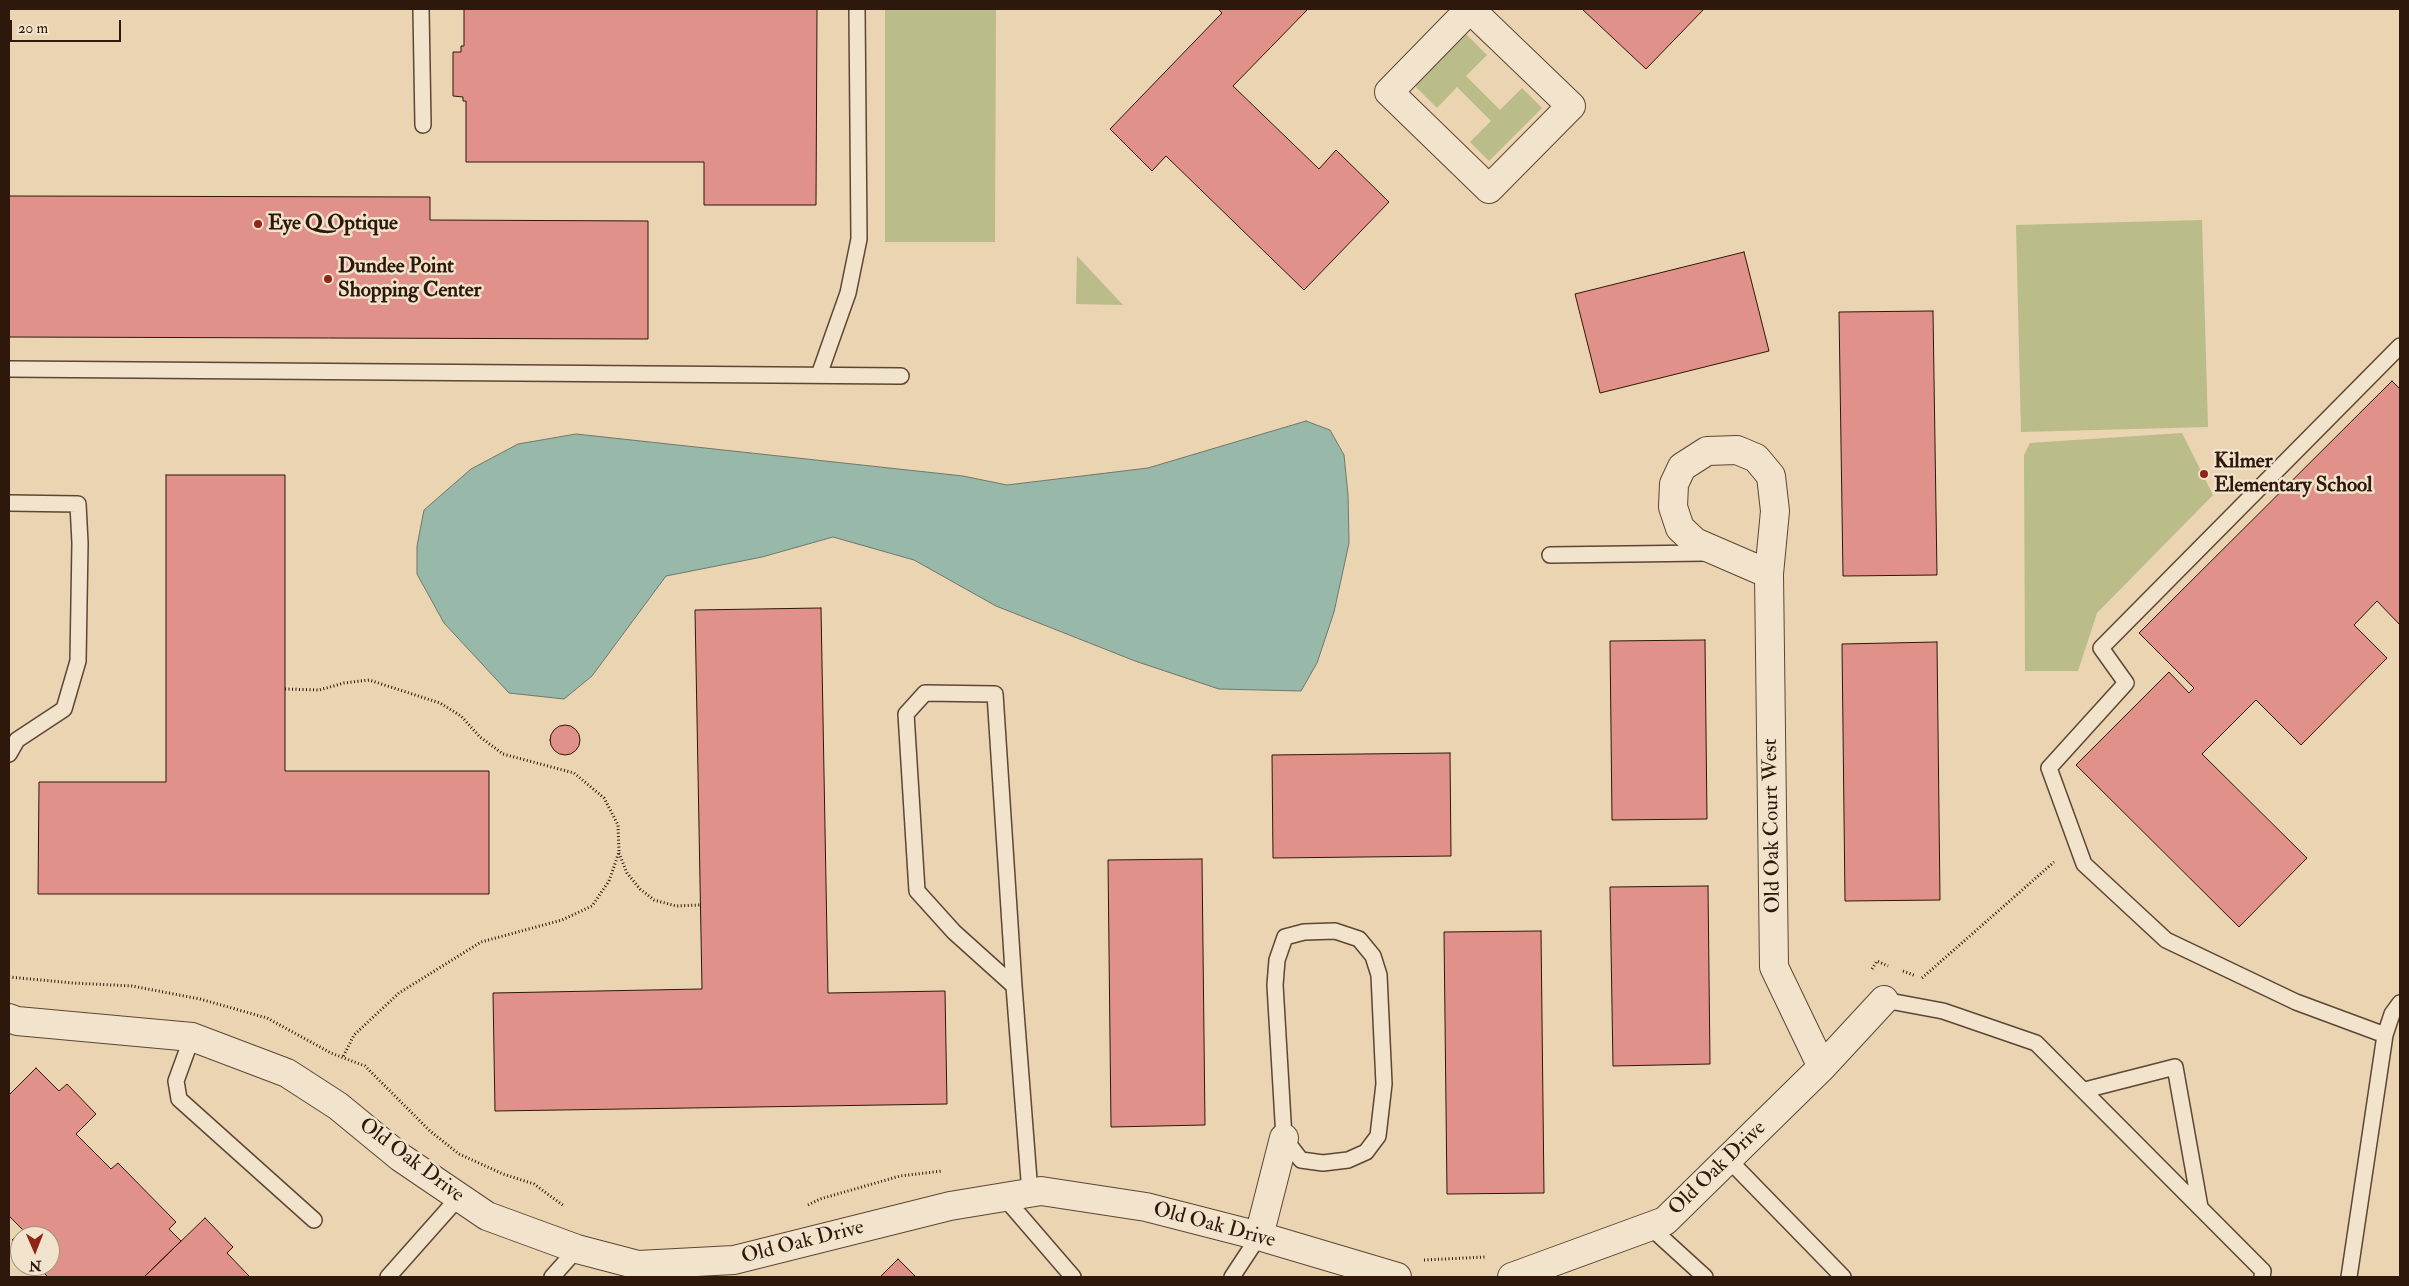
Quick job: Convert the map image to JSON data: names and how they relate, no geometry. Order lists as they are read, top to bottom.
{
  "streets": {
    "street": ["Old Oak Court West", "Old Oak Drive"]
  },
  "crossings": [
    ["Old Oak Court West", "Old Oak Drive"]
  ],
  "places": ["Eye Q Optique", "Dundee Point Shopping Center", "Kilmer Elementary School"],
  "scale_bar": "20 m",
  "north": "bottom"
}
